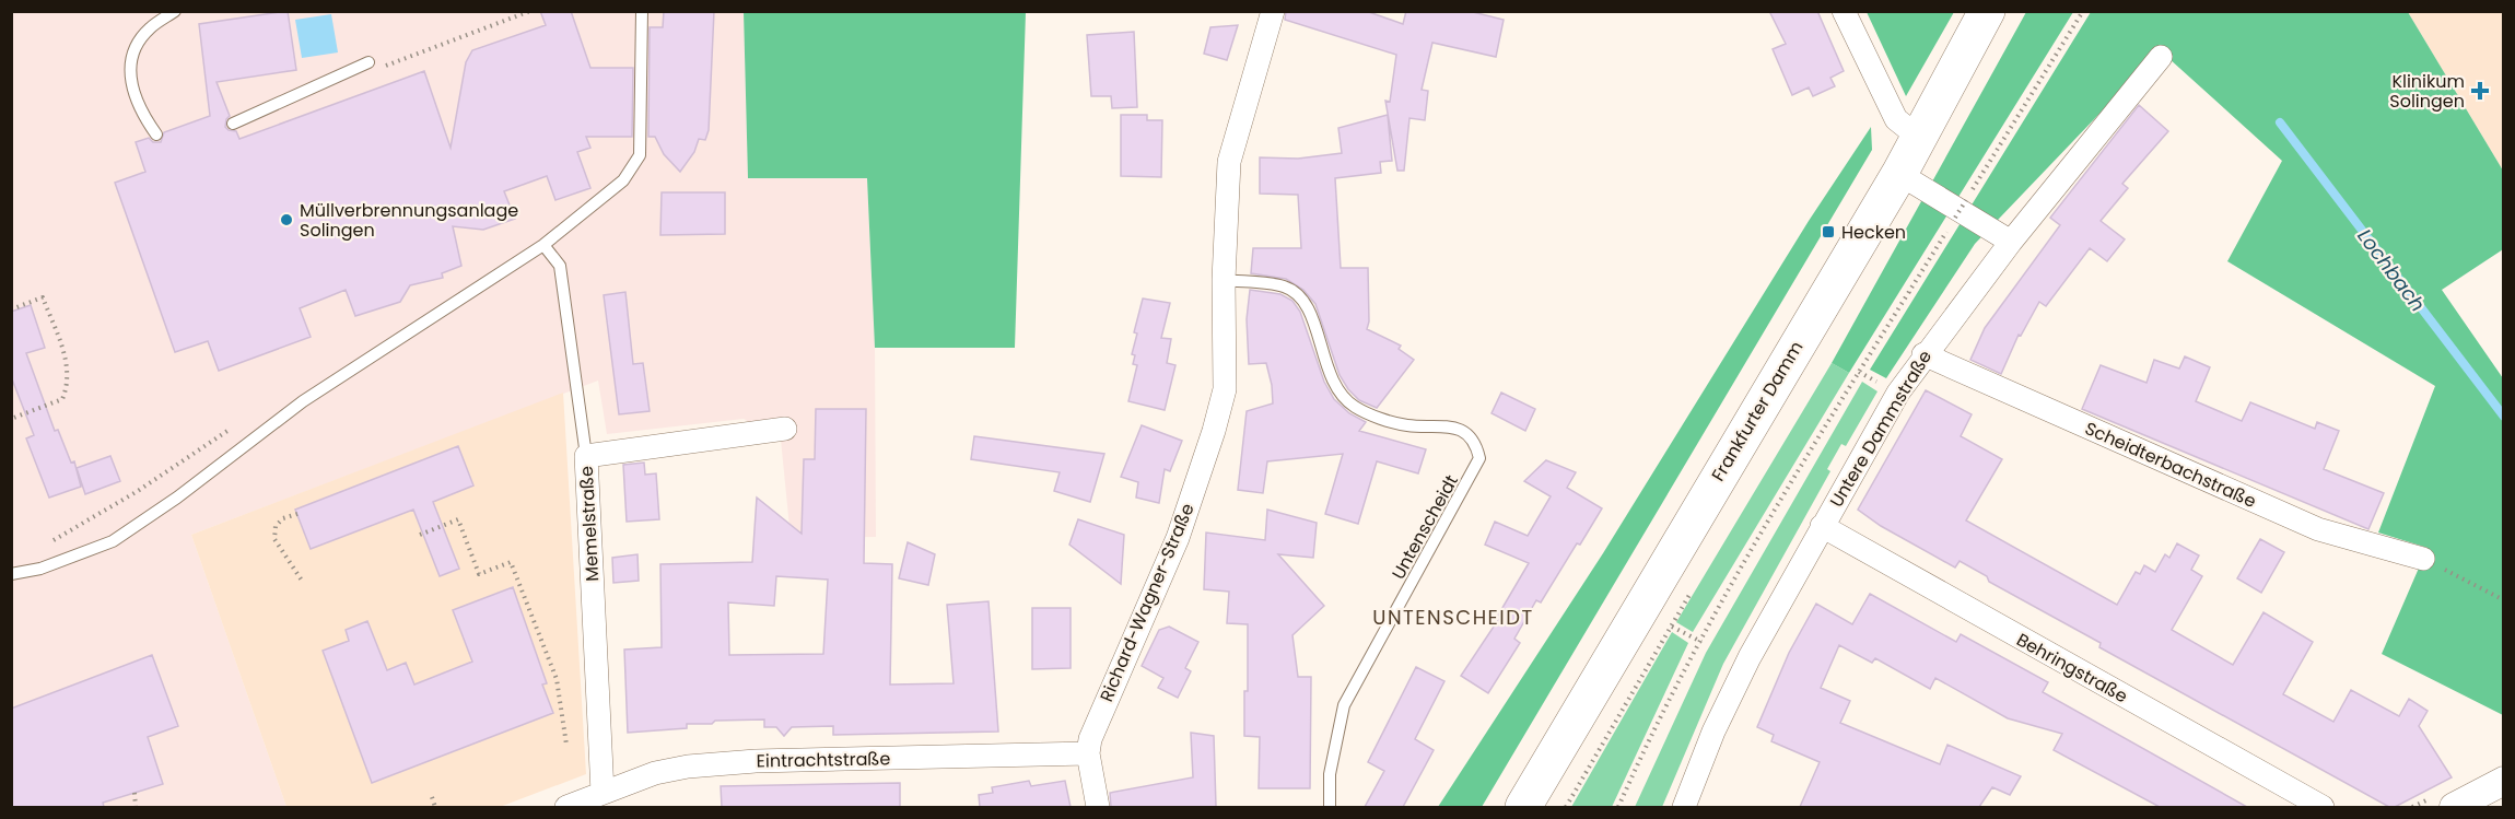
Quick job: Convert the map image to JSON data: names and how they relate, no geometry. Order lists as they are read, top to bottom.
{
  "streets": {
    "main road": ["Frankfurter Damm"],
    "street": [
      "Untere Dammstraße",
      "Scheidterbachstraße",
      "Memelstraße",
      "Richard-Wagner-Straße",
      "Behringstraße",
      "Eintrachtstraße"
    ],
    "lane": ["Untenscheidt"]
  },
  "crossings": [
    ["Untere Dammstraße", "Scheidterbachstraße"],
    ["Untere Dammstraße", "Behringstraße"],
    ["Memelstraße", "Eintrachtstraße"],
    ["Untenscheidt", "Richard-Wagner-Straße"],
    ["Richard-Wagner-Straße", "Eintrachtstraße"]
  ],
  "districts": ["UNTENSCHEIDT"],
  "water": ["Lochbach"],
  "places": {
    "health": ["Klinikum Solingen"],
    "other": ["Müllverbrennungsanlage Solingen"],
    "transit": ["Hecken"]
  }
}
